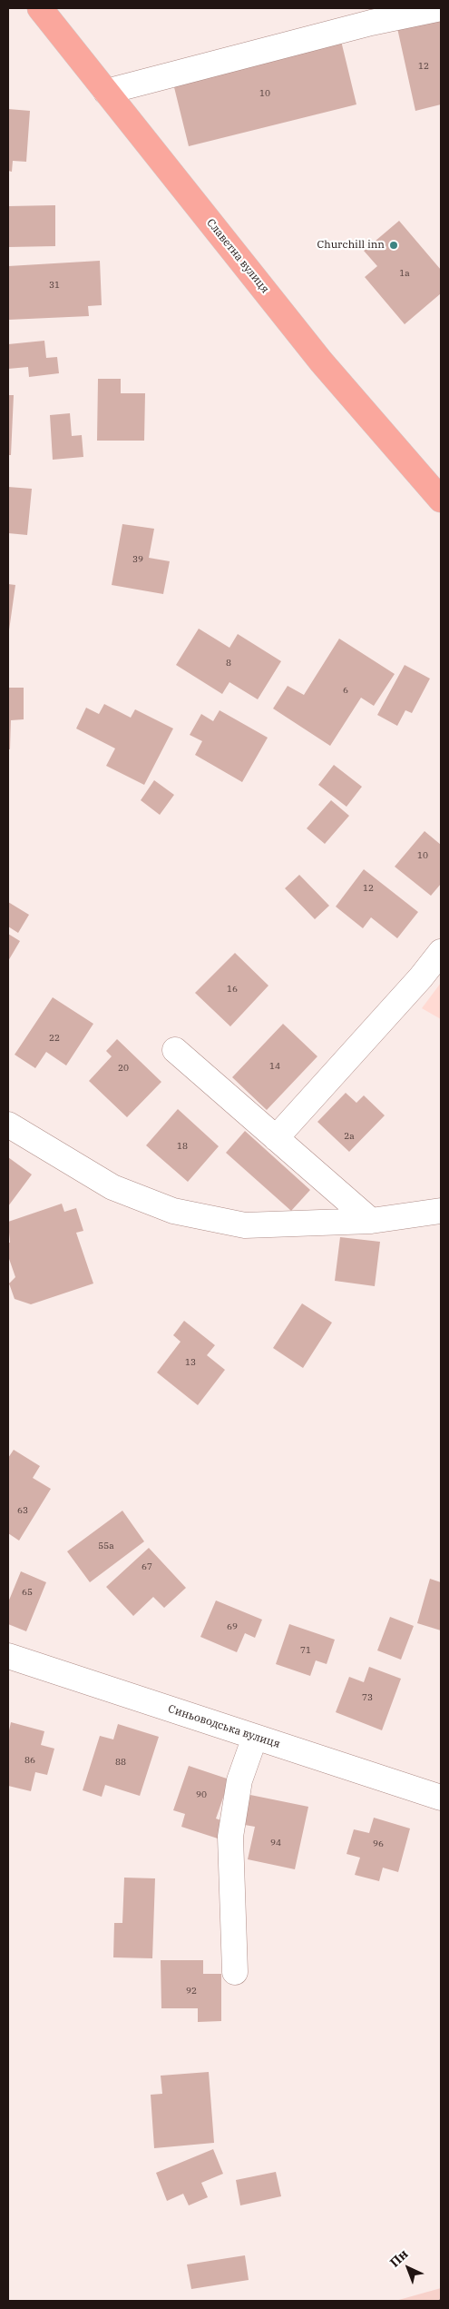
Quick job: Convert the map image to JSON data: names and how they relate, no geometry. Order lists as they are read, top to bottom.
{
  "streets": {
    "main road": ["Славетна вулиця"],
    "street": ["Синьоводська вулиця"]
  },
  "places": ["Churchill inn"],
  "house_numbers": [
    "12",
    "10",
    "1а",
    "31",
    "39",
    "8",
    "6",
    "10",
    "12",
    "16",
    "22",
    "14",
    "20",
    "2а",
    "18",
    "13",
    "63",
    "55а",
    "67",
    "65",
    "69",
    "71",
    "73",
    "86",
    "88",
    "90",
    "94",
    "96",
    "92"
  ],
  "north": "top left"
}
